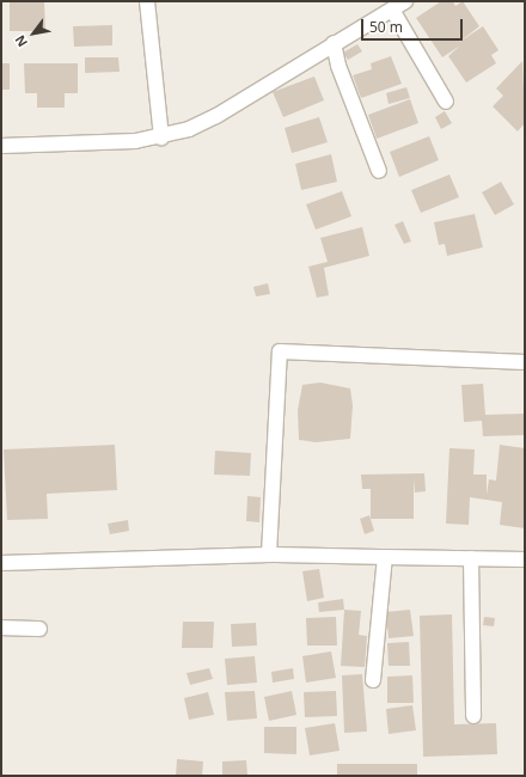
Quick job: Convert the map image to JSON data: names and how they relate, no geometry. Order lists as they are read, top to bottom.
{
  "scale_bar": "50 m",
  "north": "bottom left"
}
